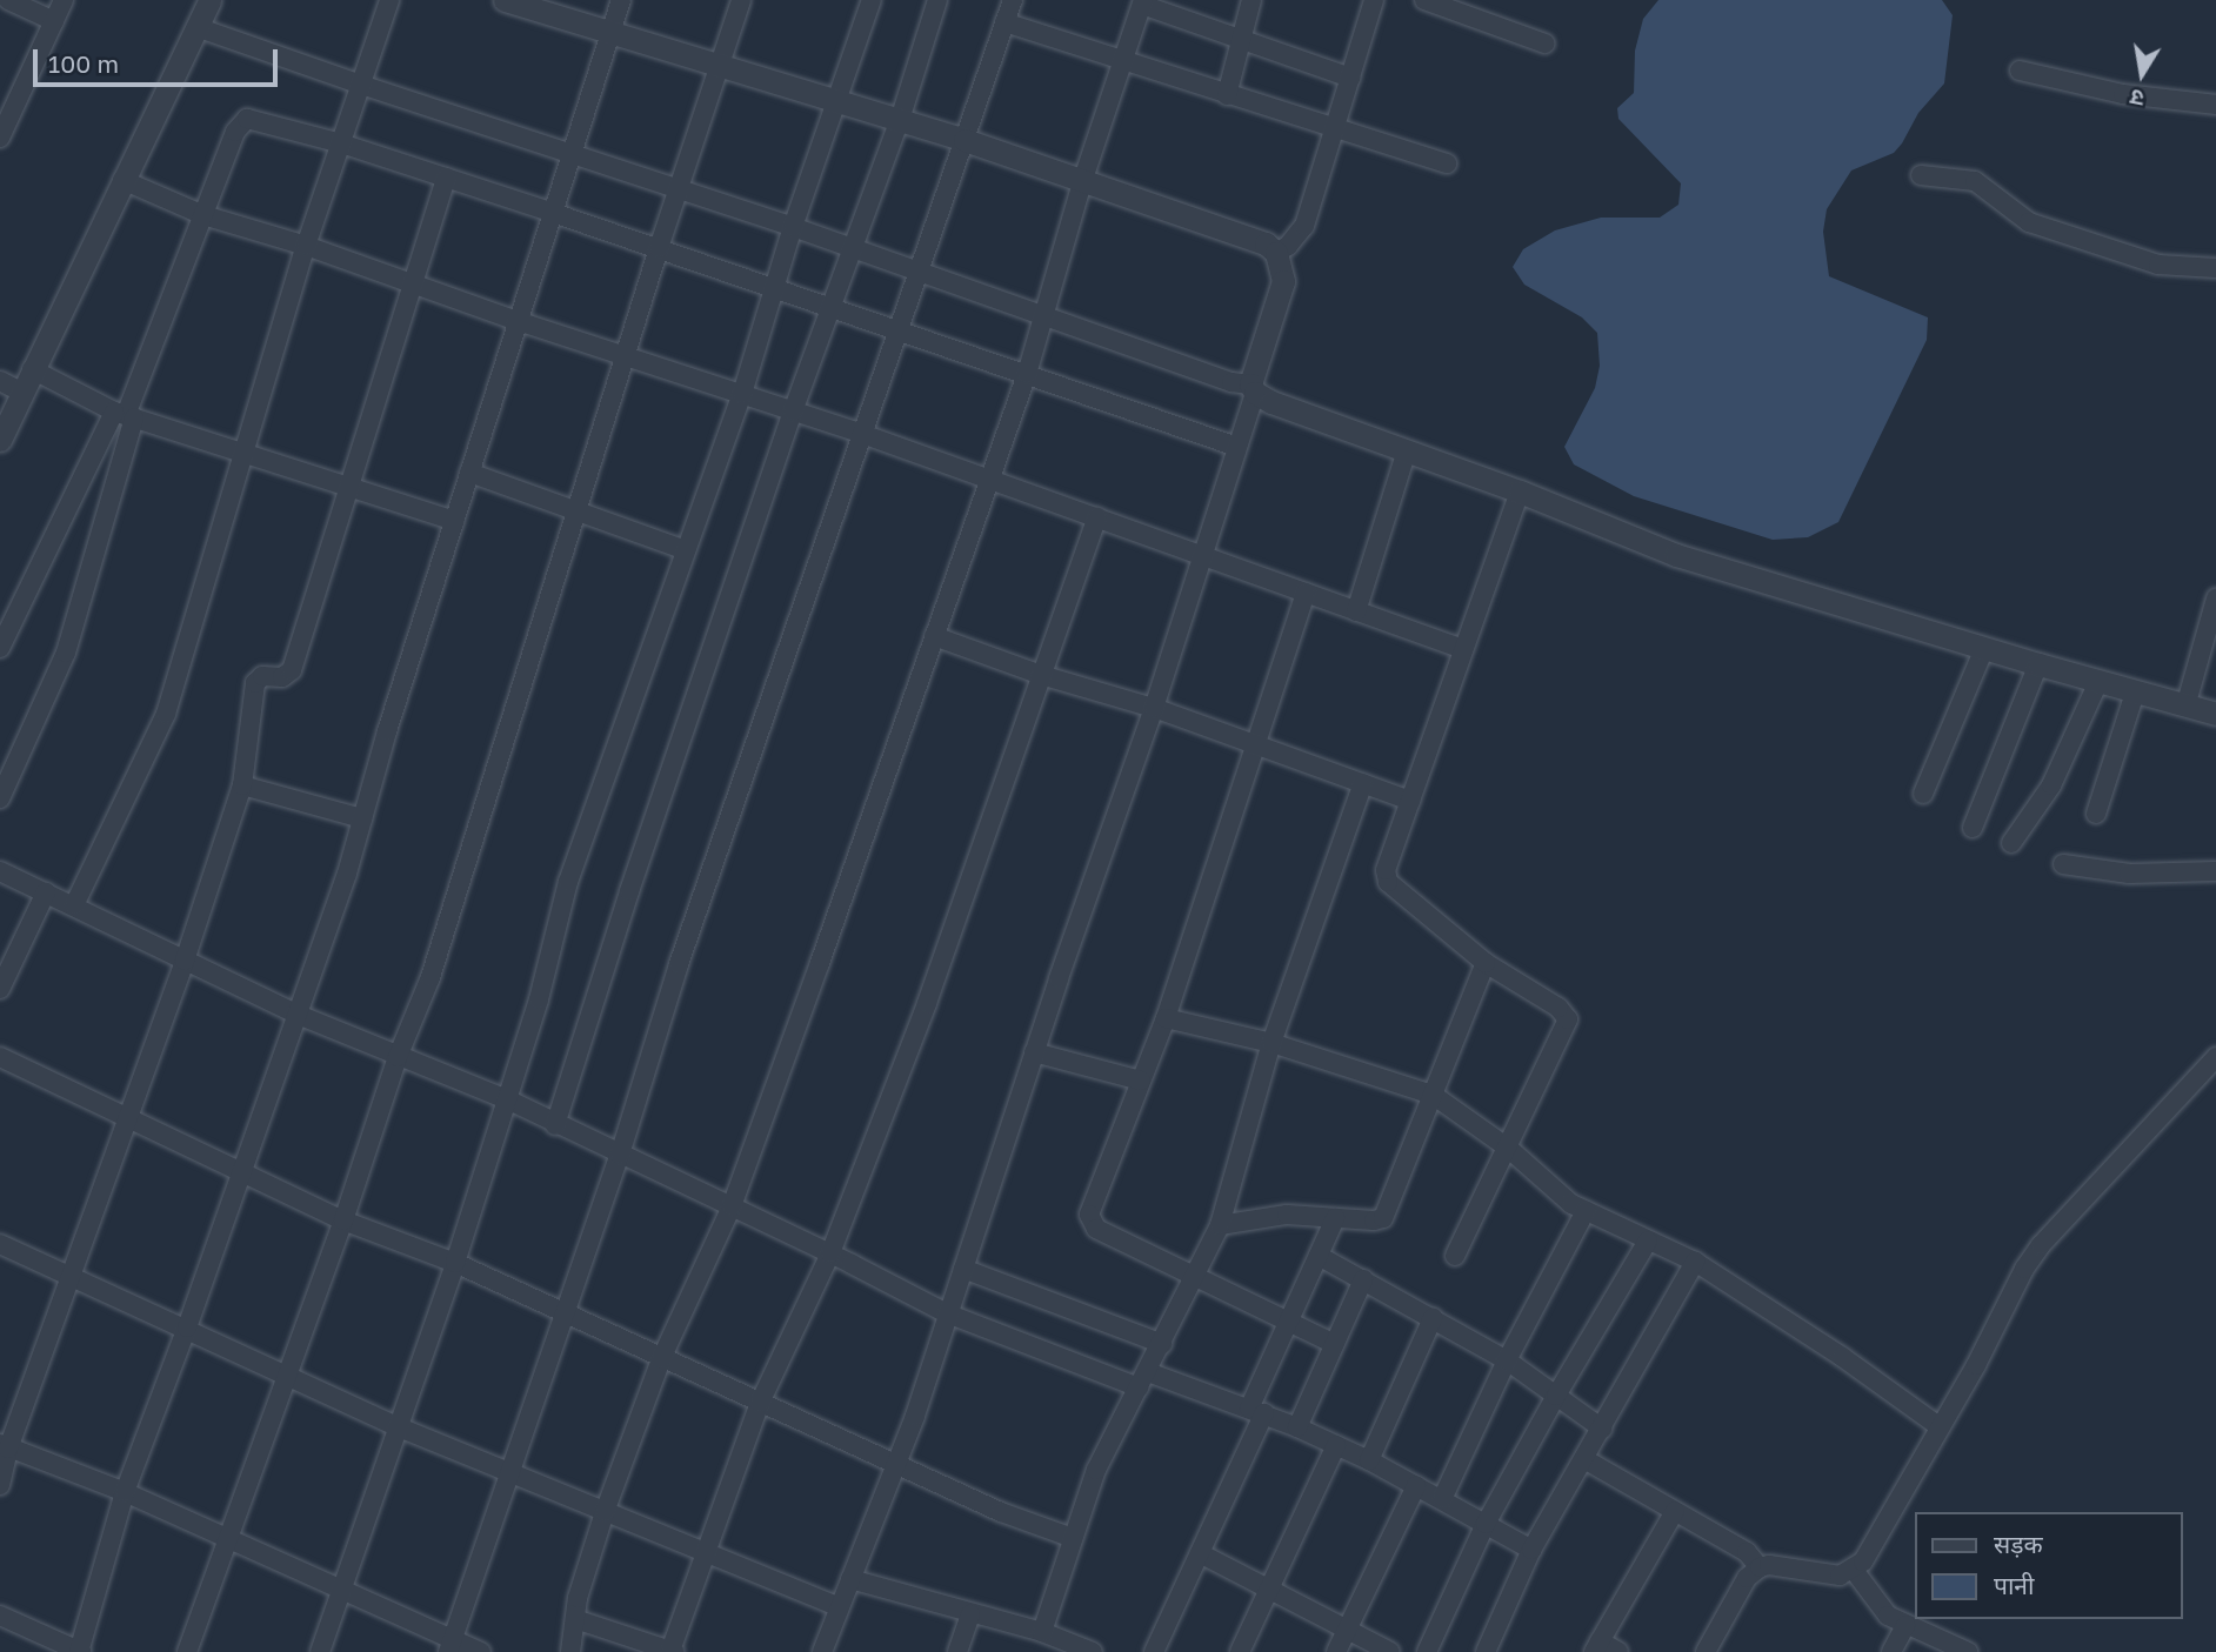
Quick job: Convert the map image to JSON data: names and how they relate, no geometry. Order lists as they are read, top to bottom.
{
  "legend": ["सड़क", "पानी"],
  "scale_bar": "100 m",
  "north": "bottom"
}
